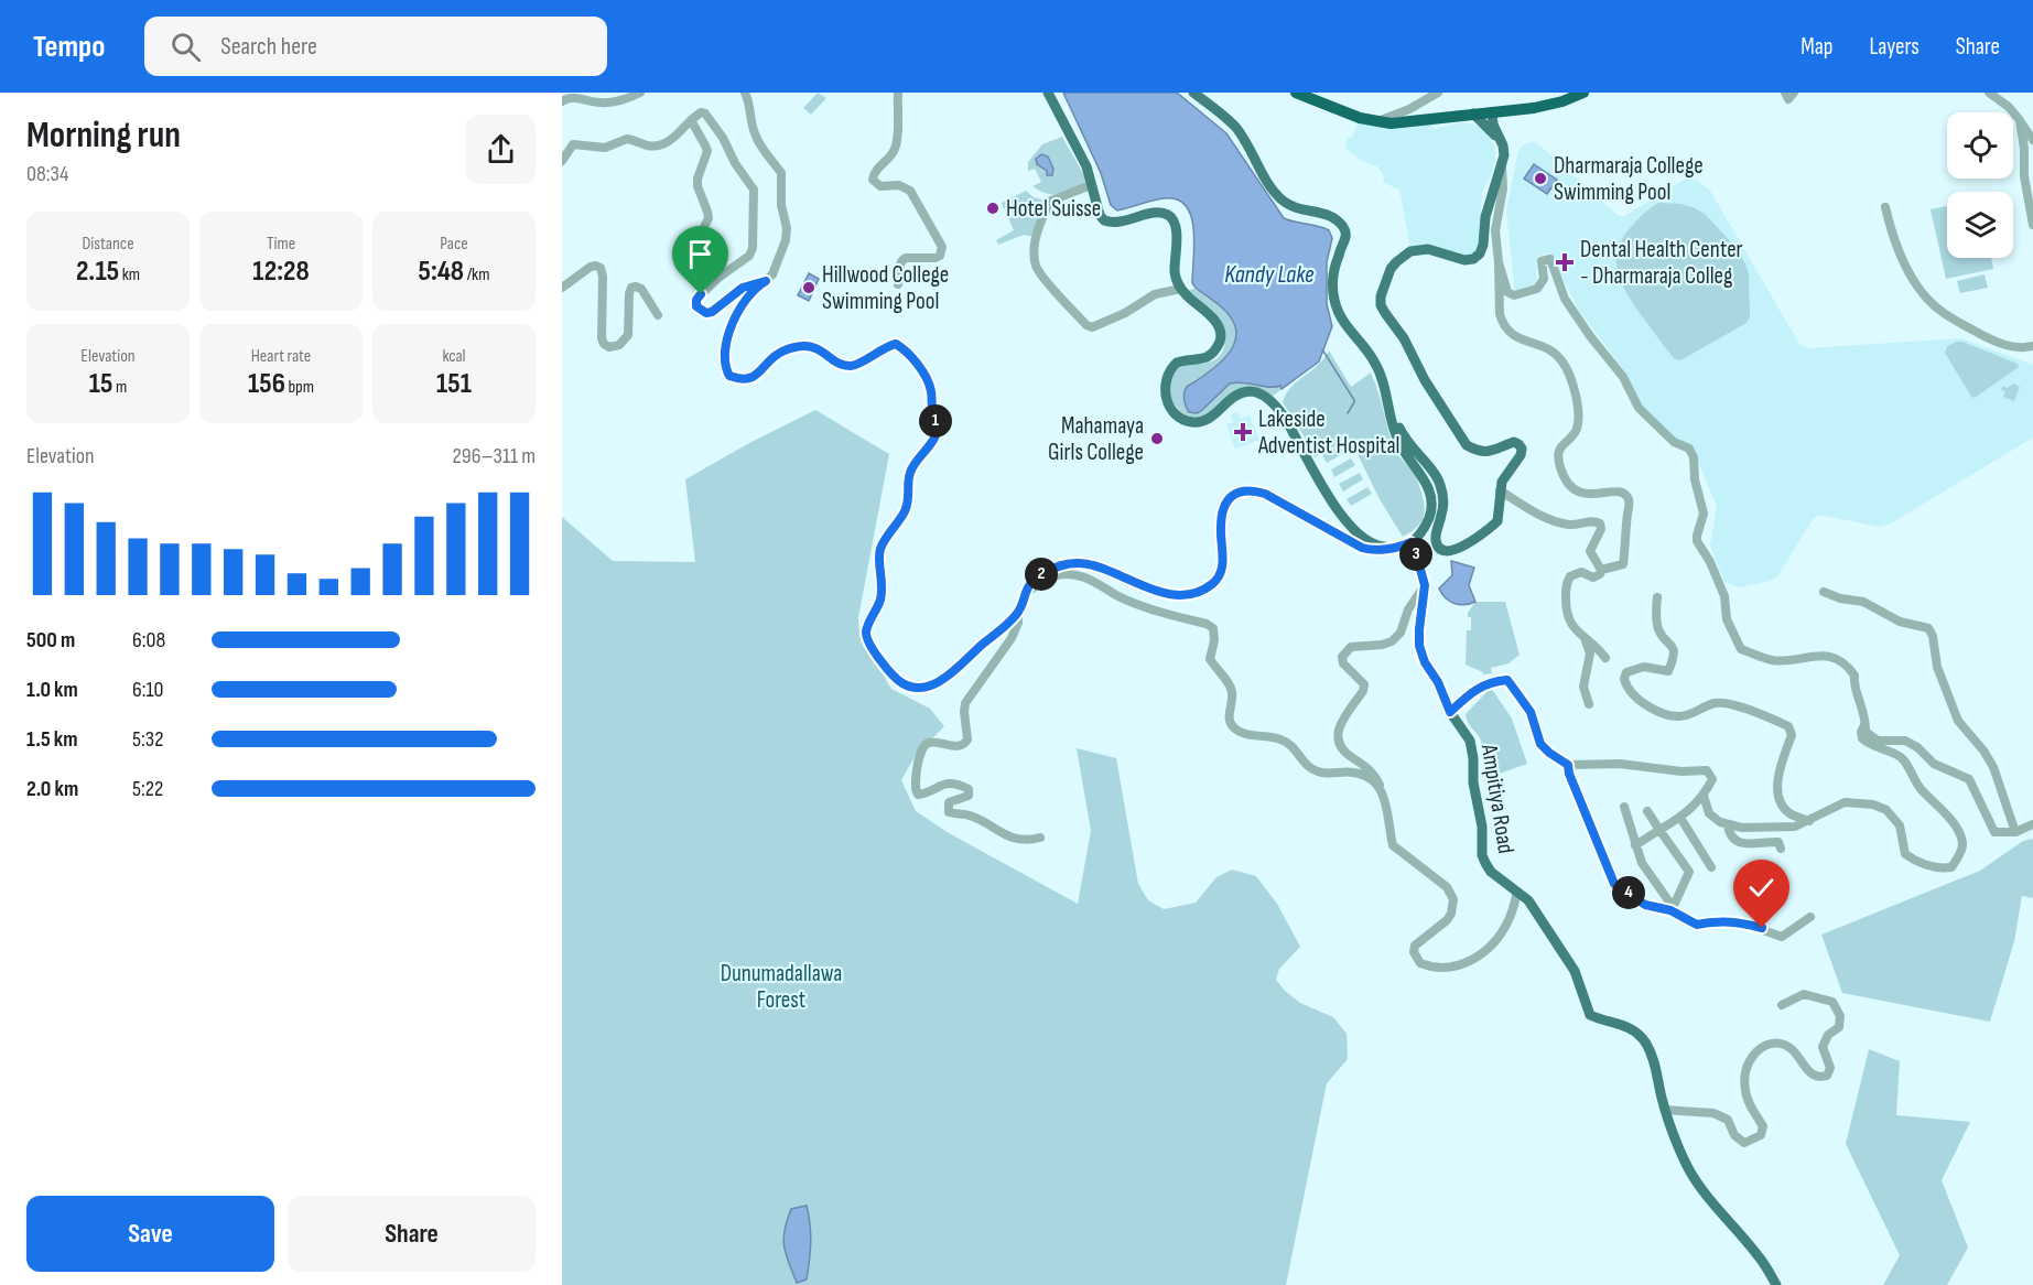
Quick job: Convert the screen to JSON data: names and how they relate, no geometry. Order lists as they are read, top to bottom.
{
  "streets": {
    "main road": ["Ampitiya Road"]
  },
  "water": ["Kandy Lake"],
  "parks": ["Dunumadallawa Forest"],
  "places": {
    "other": [
      "Dharmaraja College Swimming Pool",
      "Hotel Suisse",
      "Hillwood College Swimming Pool",
      "Mahamaya Girls College"
    ],
    "health": ["Dental Health Center - Dharmaraja Colleg", "Lakeside Adventist Hospital"]
  },
  "page": {
    "header": "Tempo",
    "search": "Search here",
    "nav": ["Map", "Layers", "Share"],
    "heading": ["Morning run", "08:34"],
    "stats": [
      ["Distance", "2.15 km"],
      ["Time", "12:28"],
      ["Pace", "5:48 /km"],
      ["Elevation", "15 m"],
      ["Heart rate", "156 bpm"],
      ["kcal", "151"]
    ],
    "pins": [
      "1",
      "3",
      "2",
      "4"
    ],
    "chart": ["Elevation", "296–311 m"],
    "list": [
      {
        "name": "500 m",
        "note": "6:08"
      },
      {
        "name": "1.0 km",
        "note": "6:10"
      },
      {
        "name": "1.5 km",
        "note": "5:32"
      },
      {
        "name": "2.0 km",
        "note": "5:22"
      }
    ],
    "buttons": ["Save", "Share"]
  }
}
